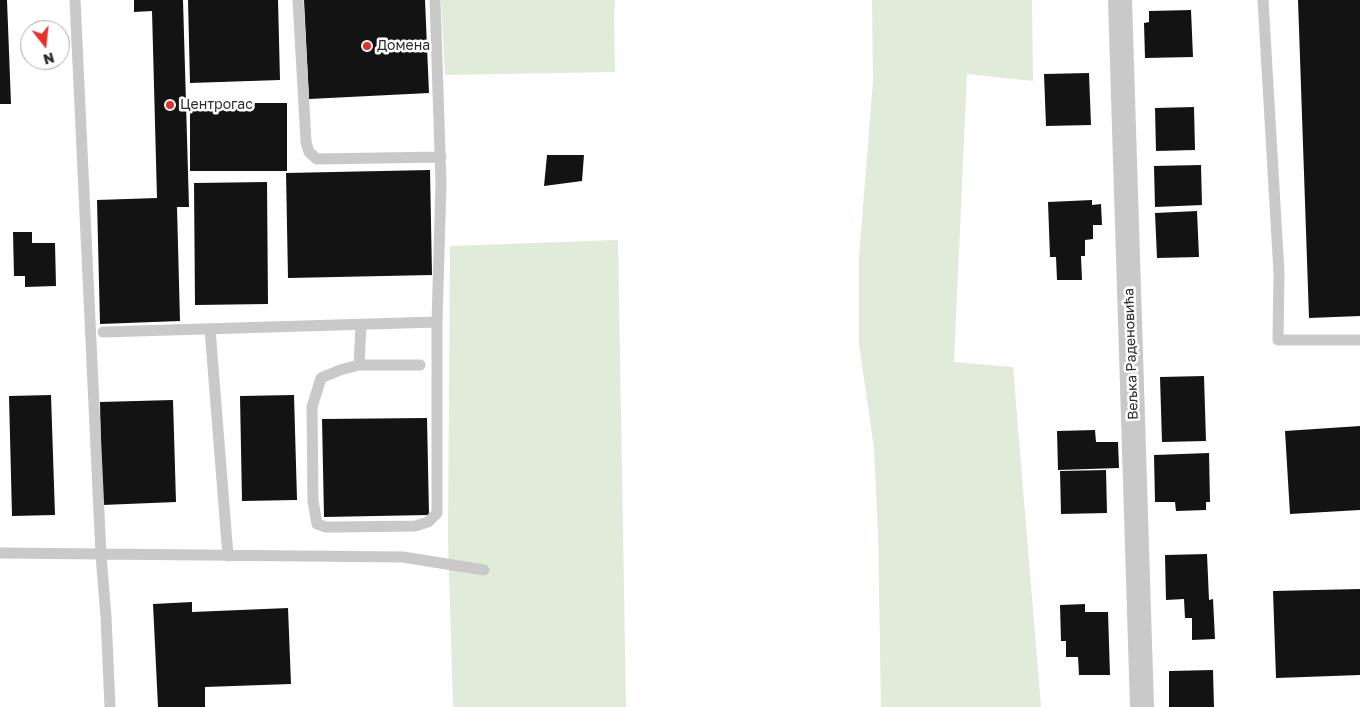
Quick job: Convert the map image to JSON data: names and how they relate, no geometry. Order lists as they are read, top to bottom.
{
  "streets": {
    "street": ["Вељка Раденовића"]
  },
  "places": ["Домена", "Центрогас"],
  "north": "bottom"
}
